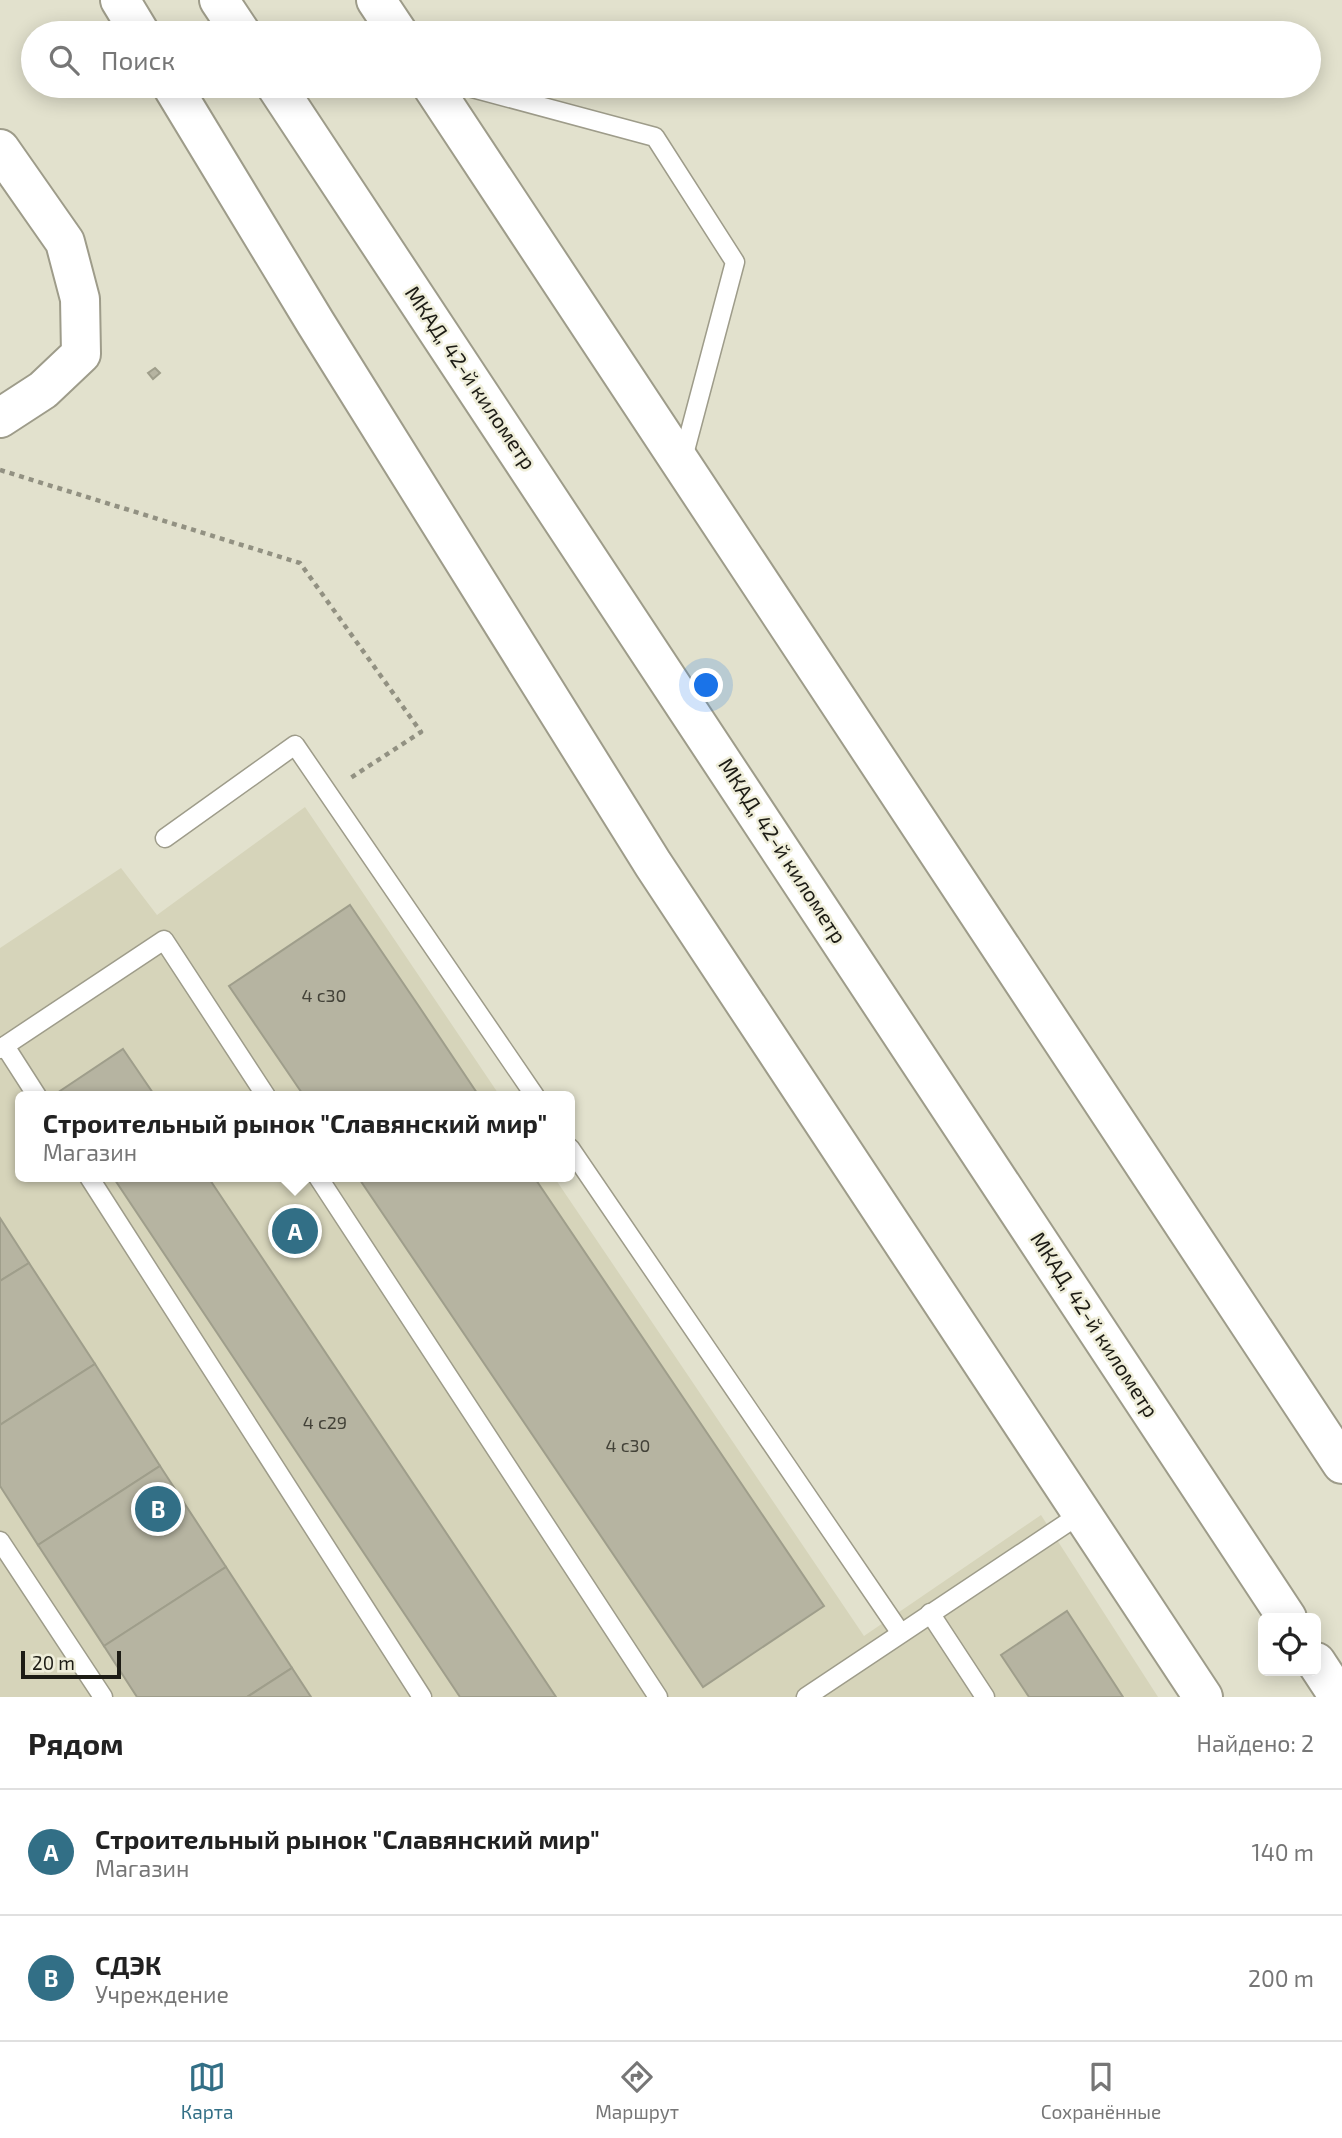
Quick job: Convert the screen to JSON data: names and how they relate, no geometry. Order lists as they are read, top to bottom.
{
  "streets": {
    "main road": ["МКАД, 42-й километр"]
  },
  "house_numbers": ["4 с30", "4 с29", "4 с30"],
  "scale_bar": "20 m",
  "page": {
    "search": "Поиск",
    "popup": ["Строительный рынок \"Славянский мир\"", "Магазин"],
    "pins": ["A", "B"],
    "scale": "20 m",
    "heading": ["Рядом", "Найдено: 2"],
    "list": [
      {
        "mark": "A",
        "name": "Строительный рынок \"Славянский мир\"",
        "note": "Магазин",
        "value": "140 m"
      },
      {
        "mark": "B",
        "name": "СДЭК",
        "note": "Учреждение",
        "value": "200 m"
      }
    ],
    "nav": ["Карта", "Маршрут", "Сохранённые"]
  }
}
